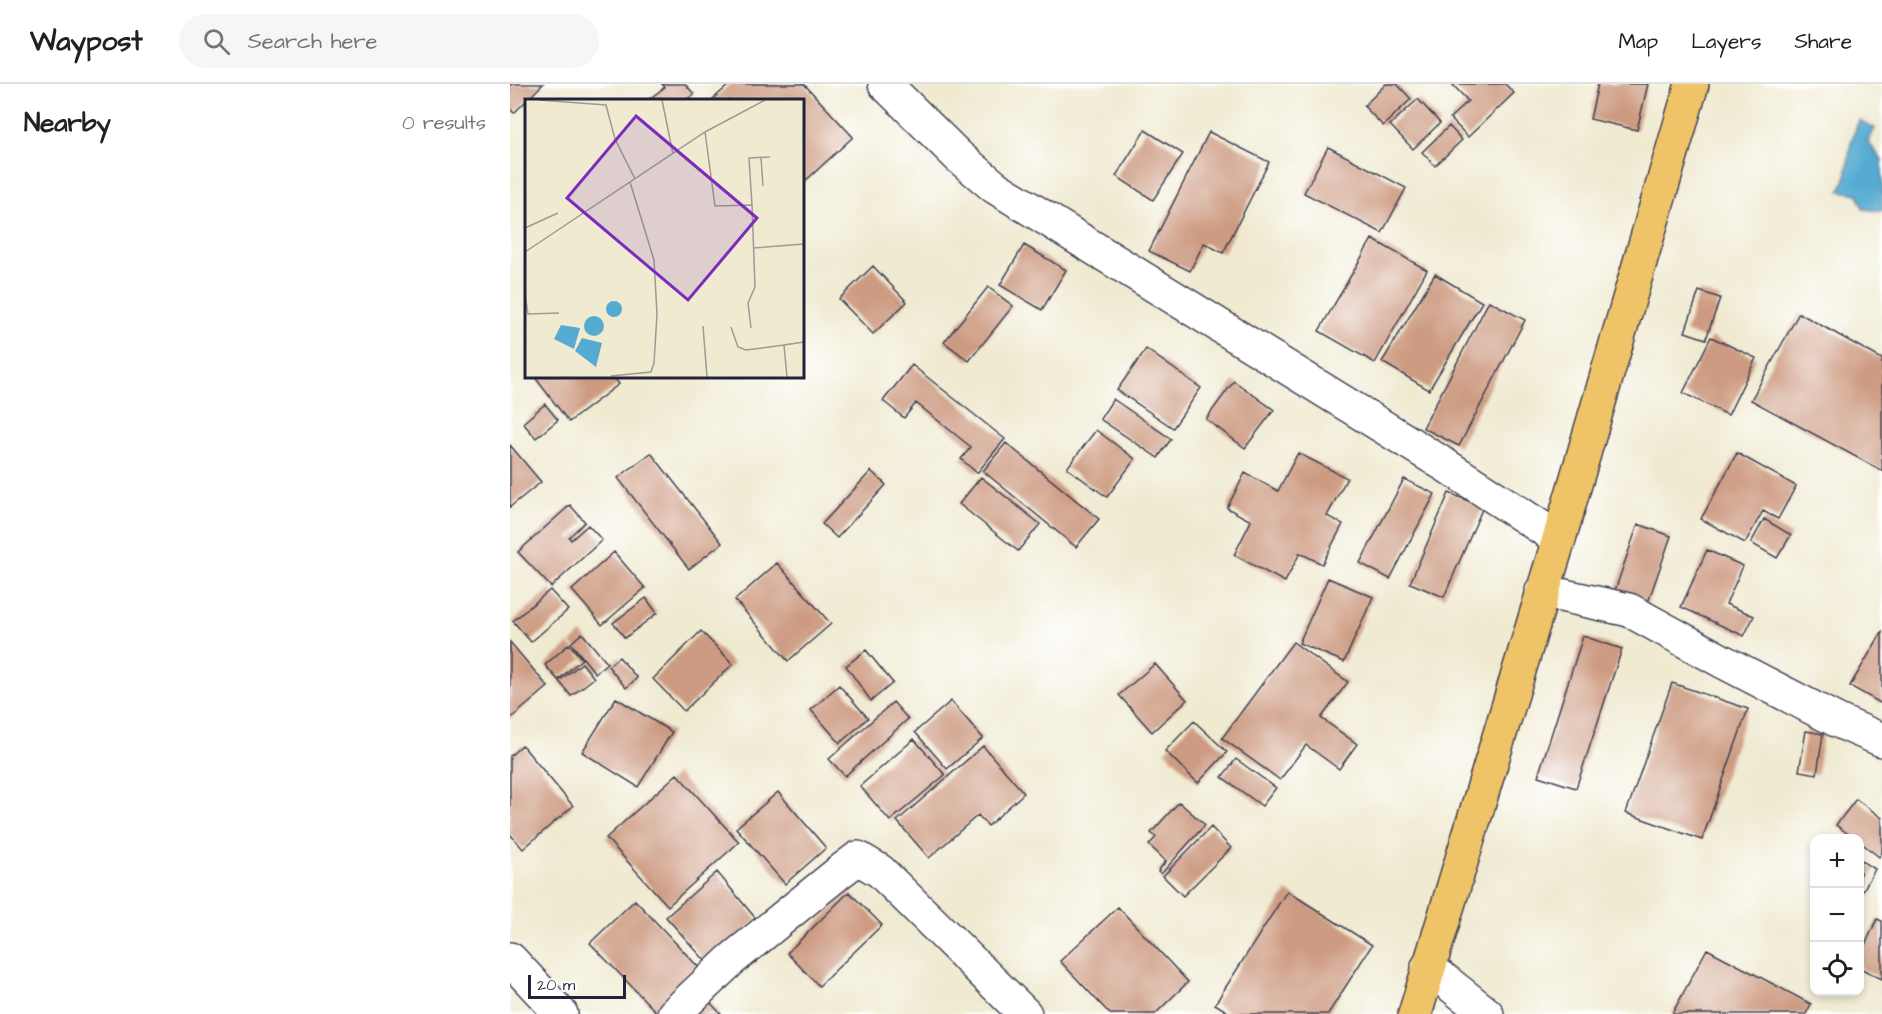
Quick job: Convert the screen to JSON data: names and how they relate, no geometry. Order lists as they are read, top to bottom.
{
  "scale_bar": "20 m",
  "page": {
    "header": "Waypost",
    "search": "Search here",
    "nav": ["Map", "Layers", "Share"],
    "heading": ["Nearby", "0 results"],
    "map_buttons": ["+", "−"],
    "scale": "20 m"
  }
}
